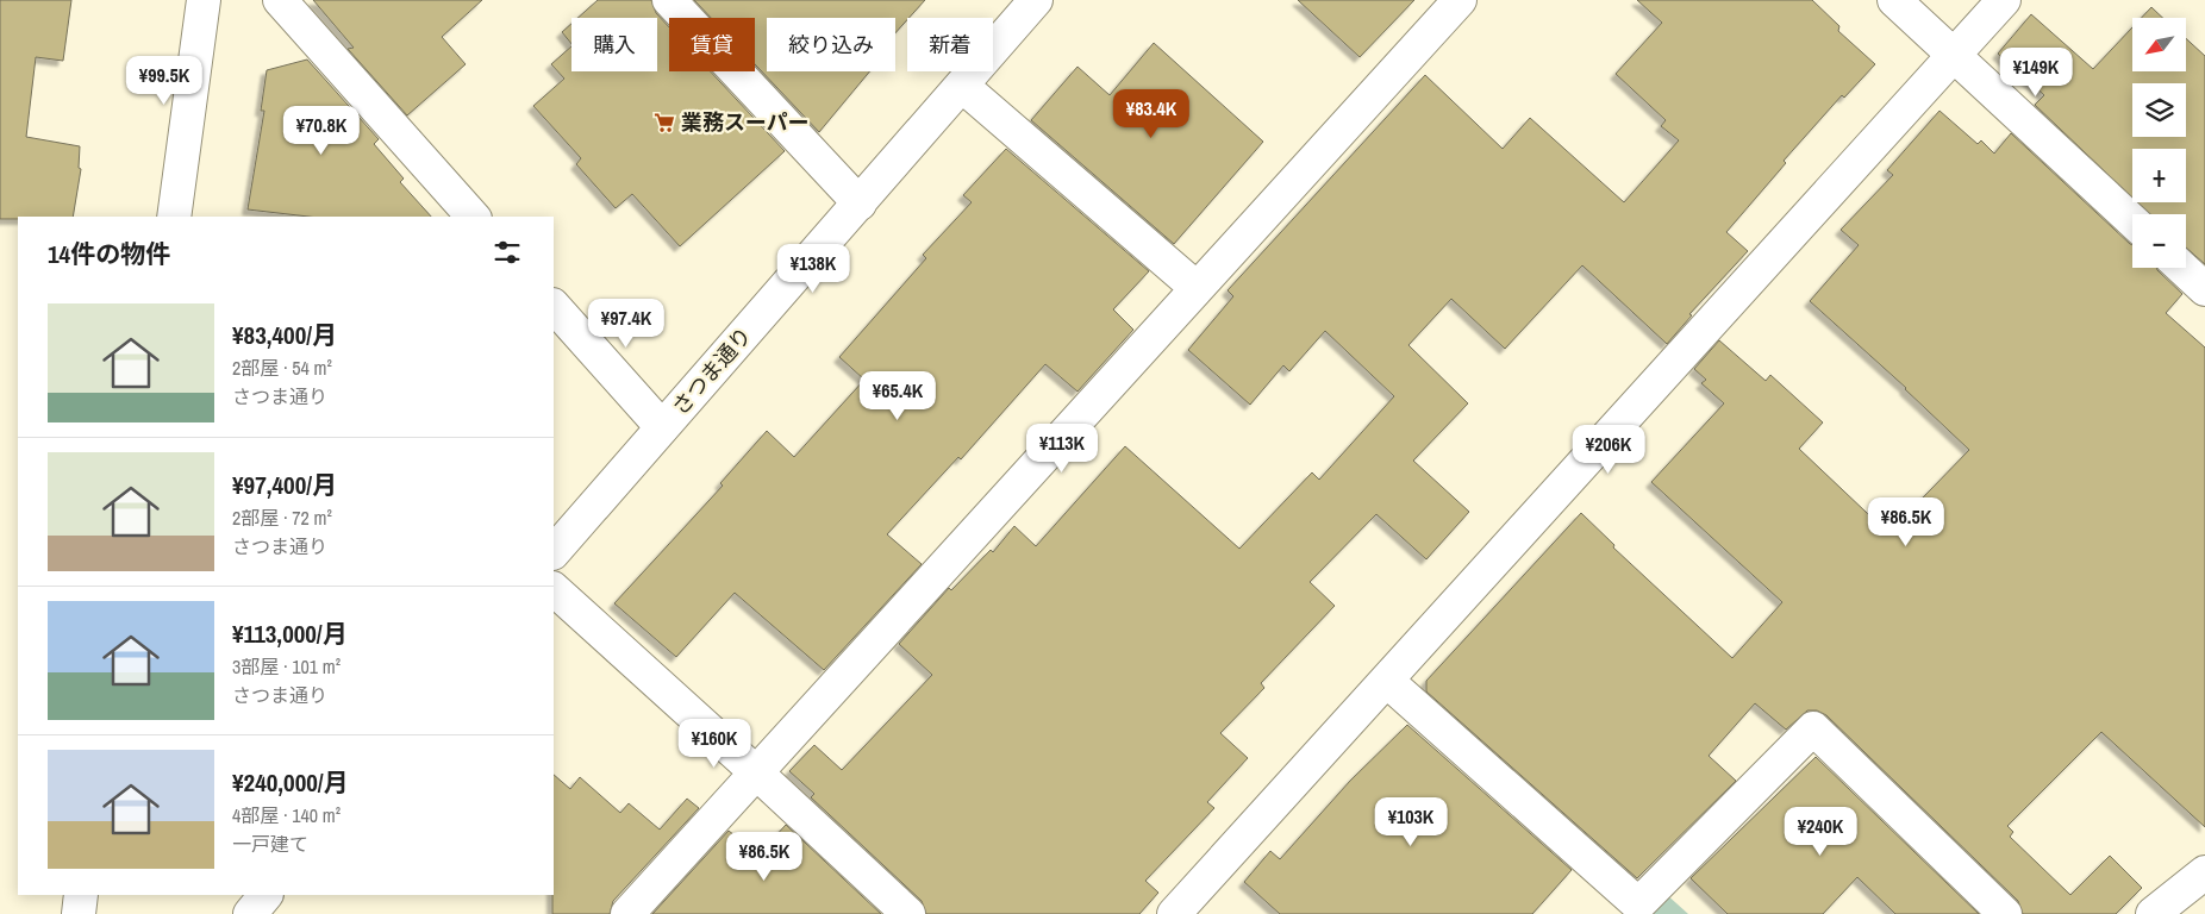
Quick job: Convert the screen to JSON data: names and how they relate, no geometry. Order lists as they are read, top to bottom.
{
  "streets": {
    "street": ["さつま通り"]
  },
  "places": {
    "supermarket": ["業務スーパー"]
  },
  "north": "bottom left",
  "page": {
    "map_buttons": ["+", "−"],
    "chip": [
      "購入",
      "賃貸",
      "絞り込み",
      "新着"
    ],
    "price": [
      "¥149K",
      "¥99.5K",
      "¥83.4K",
      "¥70.8K",
      "¥138K",
      "¥97.4K",
      "¥65.4K",
      "¥113K",
      "¥206K",
      "¥86.5K",
      "¥160K",
      "¥103K",
      "¥240K",
      "¥86.5K"
    ],
    "heading": "14件の物件",
    "list": [
      {
        "name": "¥83,400/月",
        "note": "2部屋 · 54 m² · さつま通り"
      },
      {
        "name": "¥97,400/月",
        "note": "2部屋 · 72 m² · さつま通り"
      },
      {
        "name": "¥113,000/月",
        "note": "3部屋 · 101 m² · さつま通り"
      },
      {
        "name": "¥240,000/月",
        "note": "4部屋 · 140 m² · 一戸建て"
      }
    ]
  }
}
